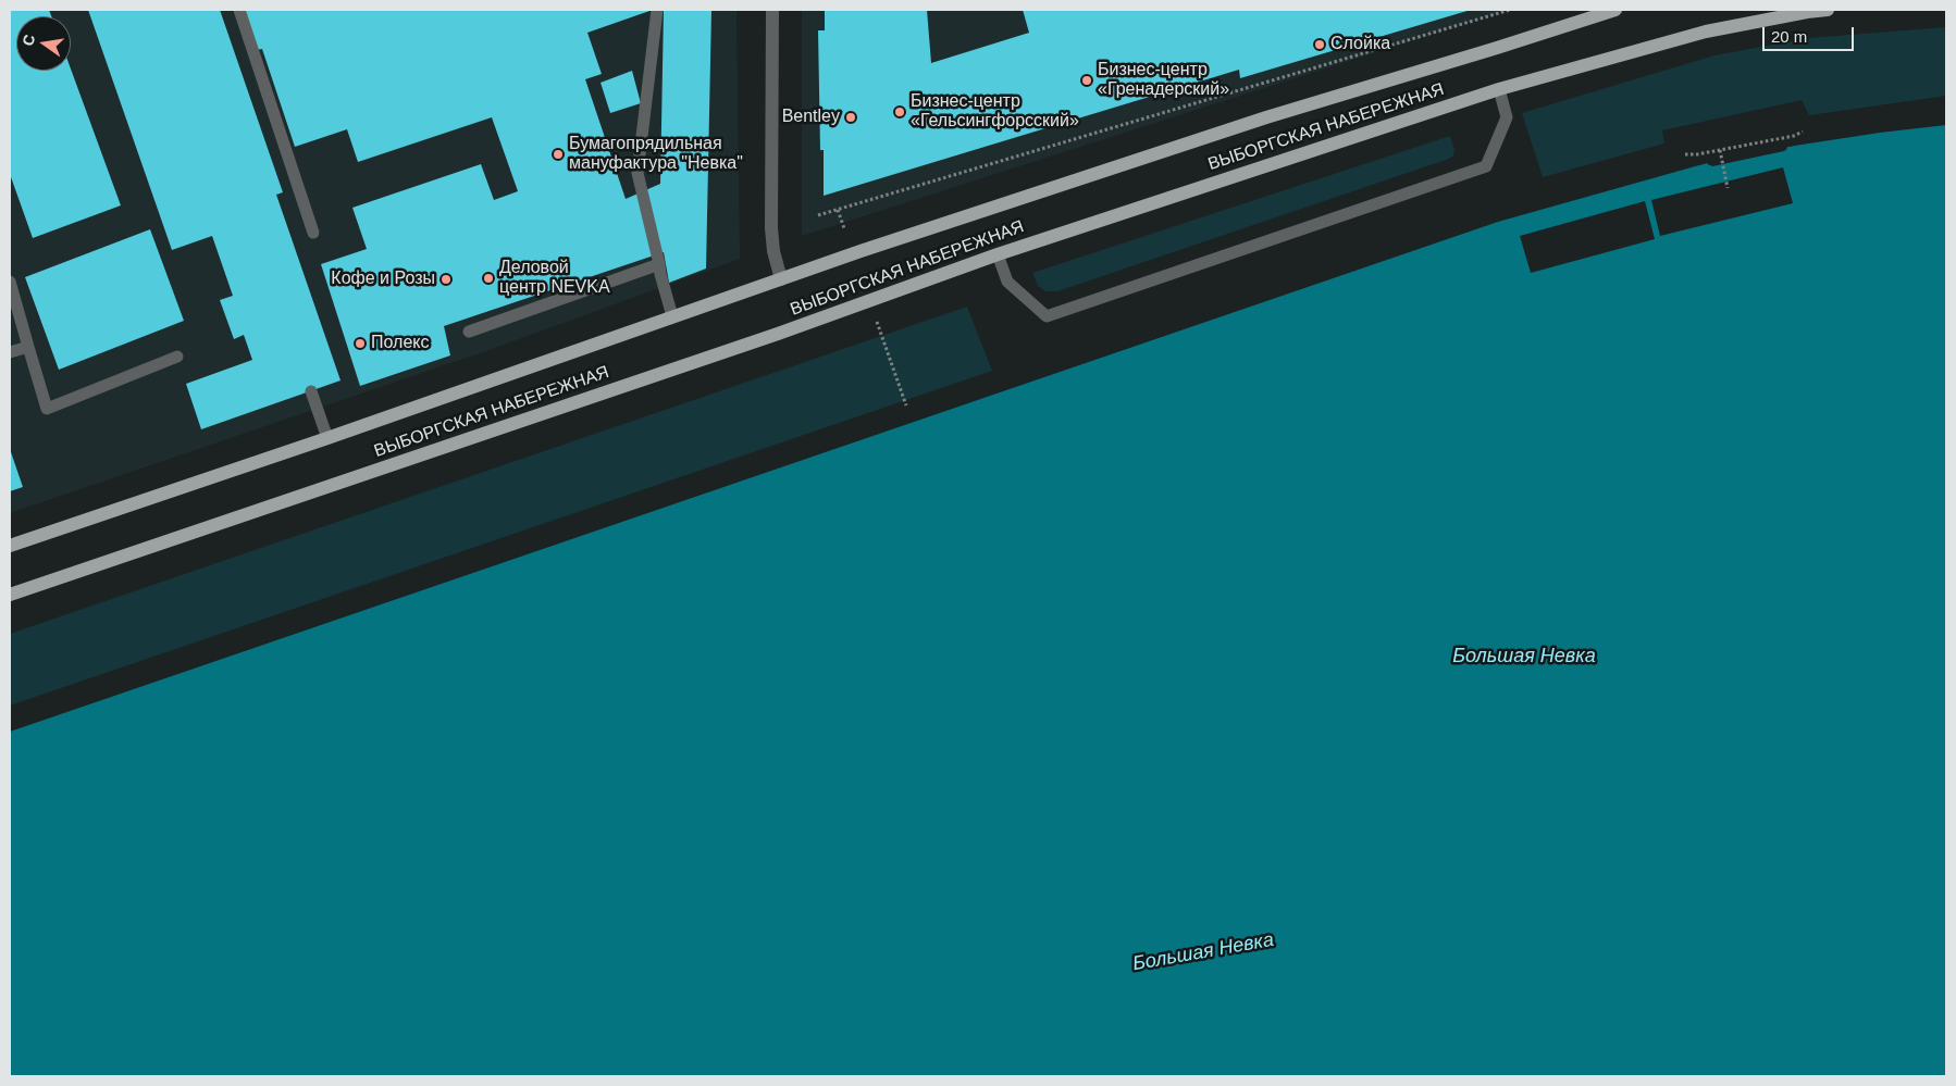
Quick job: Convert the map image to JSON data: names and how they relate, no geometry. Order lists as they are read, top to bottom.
{
  "streets": {
    "main road": ["ВЫБОРГСКАЯ НАБЕРЕЖНАЯ"]
  },
  "water": ["Большая Невка"],
  "places": [
    "Слойка",
    "Бизнес-центр «Гренадерский»",
    "Бизнес-центр «Гельсингфорсский»",
    "Bentley",
    "Бумагопрядильная мануфактура \"Невка\"",
    "Деловой центр NEVKA",
    "Кофе и Розы",
    "Полекс"
  ],
  "scale_bar": "20 m",
  "north": "left"
}
